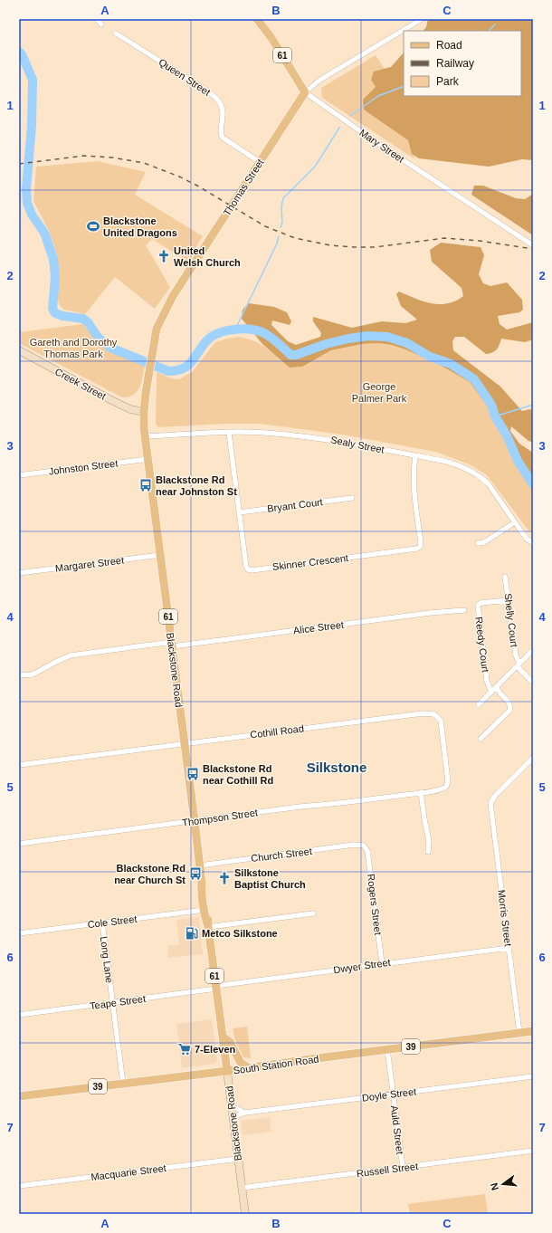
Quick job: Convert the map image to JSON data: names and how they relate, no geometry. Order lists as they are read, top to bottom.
{
  "streets": {
    "main road": [
      "61",
      "Mary Street",
      "Thomas Street",
      "Creek Street",
      "Blackstone Road",
      "39",
      "South Station Road"
    ],
    "street": [
      "Queen Street",
      "Sealy Street",
      "Johnston Street",
      "Bryant Court",
      "Skinner Crescent",
      "Margaret Street",
      "Shelly Court",
      "Alice Street",
      "Reedy Court",
      "Cothill Road",
      "Thompson Street",
      "Church Street",
      "Rogers Street",
      "Morris Street",
      "Cole Street",
      "Long Lane",
      "Dwyer Street",
      "Teape Street",
      "Doyle Street",
      "Auld Street",
      "Russell Street",
      "Macquarie Street"
    ]
  },
  "crossings": [
    ["Queen Street", "Thomas Street"],
    ["Mary Street", "Thomas Street"],
    ["Thomas Street", "Creek Street"],
    ["Thomas Street", "Blackstone Road"],
    ["Creek Street", "Blackstone Road"],
    ["Sealy Street", "Skinner Crescent"],
    ["Sealy Street", "Blackstone Road"],
    ["Johnston Street", "Blackstone Road"],
    ["Bryant Court", "Skinner Crescent"],
    ["Margaret Street", "Blackstone Road"],
    ["Shelly Court", "Reedy Court"],
    ["Alice Street", "Blackstone Road"],
    ["Blackstone Road", "Cothill Road"],
    ["Blackstone Road", "Thompson Street"],
    ["Blackstone Road", "Church Street"],
    ["Blackstone Road", "Cole Street"],
    ["Blackstone Road", "Dwyer Street"],
    ["Blackstone Road", "Teape Street"],
    ["Blackstone Road", "South Station Road"],
    ["Blackstone Road", "Doyle Street"],
    ["Blackstone Road", "Russell Street"],
    ["Blackstone Road", "Macquarie Street"],
    ["Cothill Road", "Thompson Street"],
    ["Church Street", "Rogers Street"],
    ["Rogers Street", "Dwyer Street"],
    ["Morris Street", "Dwyer Street"],
    ["Morris Street", "South Station Road"],
    ["Cole Street", "Long Lane"],
    ["Long Lane", "Teape Street"],
    ["Long Lane", "South Station Road"],
    ["Dwyer Street", "Teape Street"],
    ["South Station Road", "Auld Street"],
    ["Doyle Street", "Auld Street"],
    ["Auld Street", "Russell Street"]
  ],
  "districts": ["Silkstone"],
  "parks": ["Gareth and Dorothy Thomas Park", "George Palmer Park"],
  "places": {
    "sports": ["Blackstone United Dragons"],
    "church": ["United Welsh Church", "Silkstone Baptist Church"],
    "bus stop": ["Blackstone Rd near Johnston St", "Blackstone Rd near Cothill Rd", "Blackstone Rd near Church St"],
    "fuel station": ["Metco Silkstone"],
    "supermarket": ["7-Eleven"]
  },
  "legend": ["Road", "Railway", "Park"],
  "north": "left",
  "grid": {
    "columns": ["A", "B", "C"],
    "rows": [
      "1",
      "2",
      "3",
      "4",
      "5",
      "6",
      "7"
    ]
  }
}
